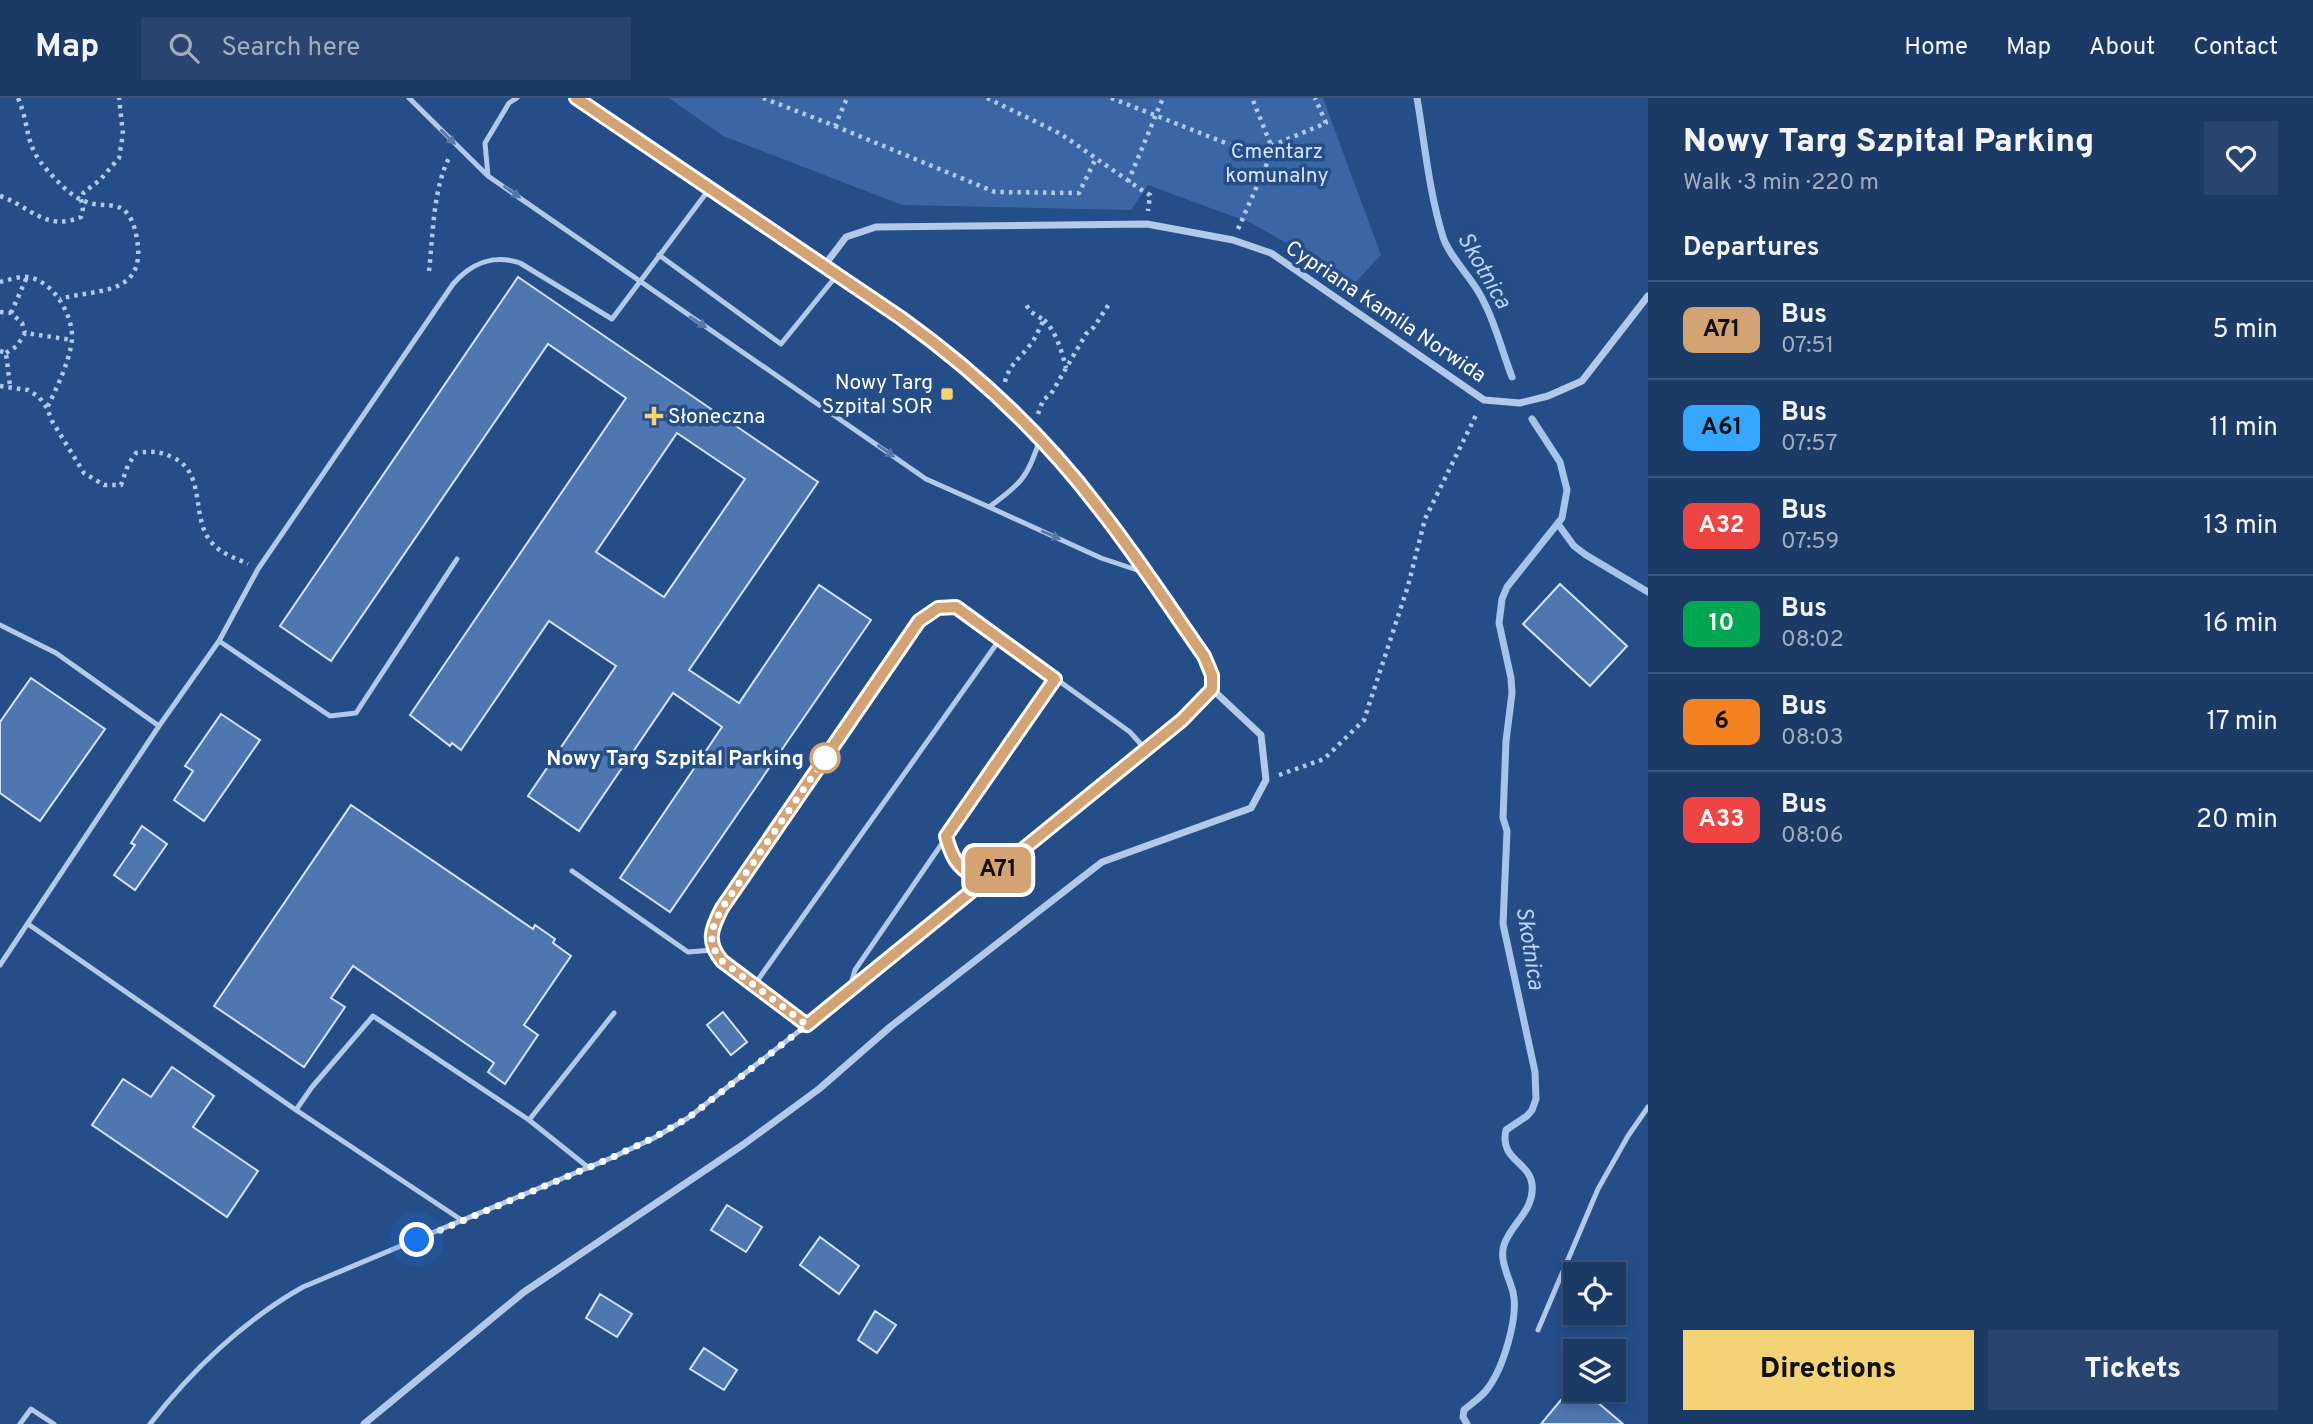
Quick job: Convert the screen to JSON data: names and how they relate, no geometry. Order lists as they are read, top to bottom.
{
  "streets": {
    "street": ["Cypriana Kamila Norwida"]
  },
  "water": ["Skotnica"],
  "parks": ["Cmentarz komunalny"],
  "places": {
    "transit": ["Nowy Targ Szpital SOR"],
    "health": ["Słoneczna"],
    "other": ["Nowy Targ Szpital Parking"]
  },
  "lines": ["bus line A71"],
  "page": {
    "header": "Map",
    "search": "Search here",
    "nav": [
      "Home",
      "Map",
      "About",
      "Contact"
    ],
    "on_map": "A71",
    "heading": [
      ["Nowy Targ Szpital Parking", "Walk · 3 min · 220 m"],
      "Departures"
    ],
    "list": [
      {
        "mark": "A71",
        "name": "Bus",
        "note": "07:51",
        "value": "5 min"
      },
      {
        "mark": "A61",
        "name": "Bus",
        "note": "07:57",
        "value": "11 min"
      },
      {
        "mark": "A32",
        "name": "Bus",
        "note": "07:59",
        "value": "13 min"
      },
      {
        "mark": "10",
        "name": "Bus",
        "note": "08:02",
        "value": "16 min"
      },
      {
        "mark": "6",
        "name": "Bus",
        "note": "08:03",
        "value": "17 min"
      },
      {
        "mark": "A33",
        "name": "Bus",
        "note": "08:06",
        "value": "20 min"
      }
    ],
    "buttons": ["Directions", "Tickets"]
  }
}
